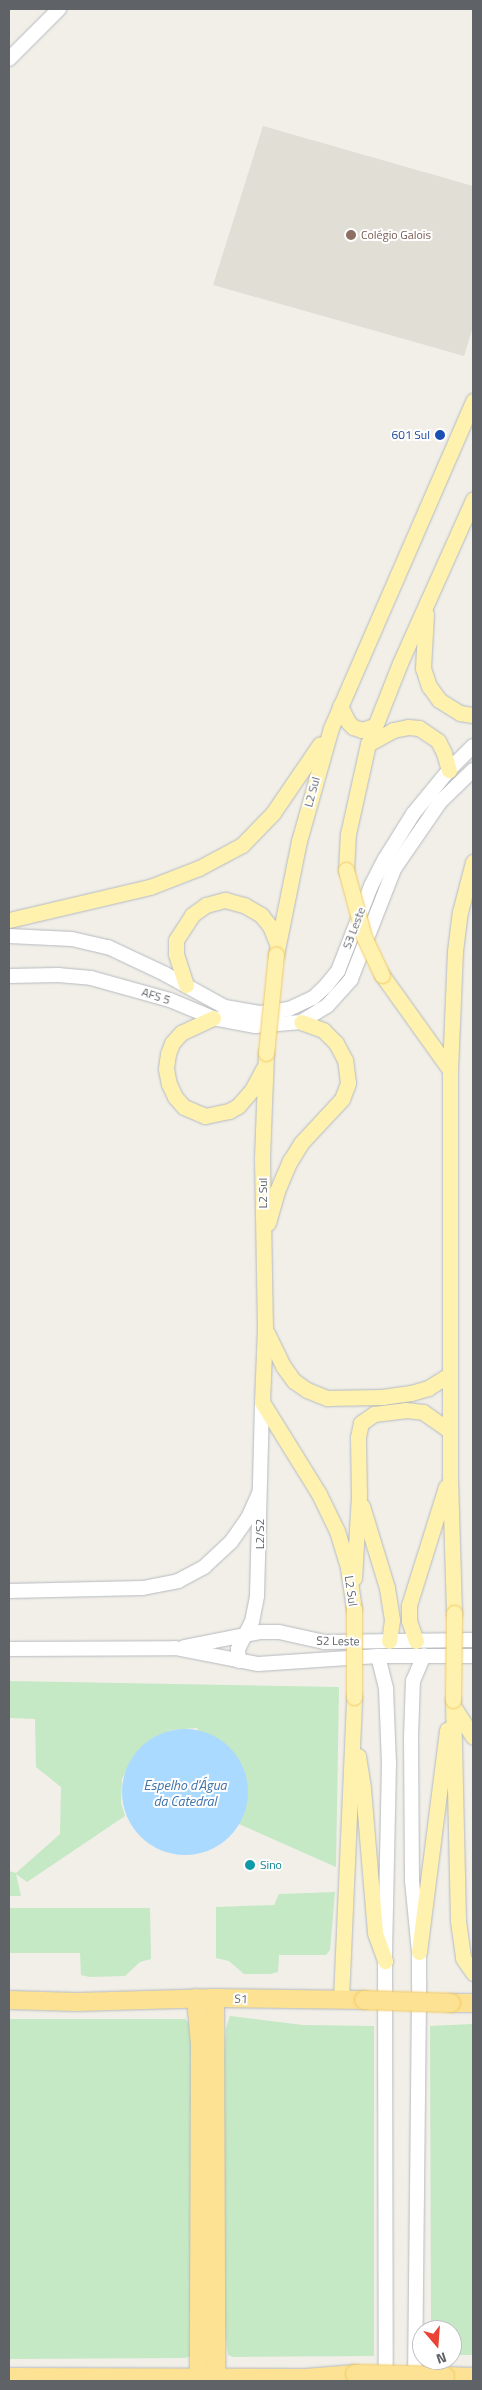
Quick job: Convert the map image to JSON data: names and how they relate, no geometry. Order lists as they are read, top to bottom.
{
  "streets": {
    "highway": ["S1"],
    "main road": [
      "L2 Sul",
      "S3 Leste",
      "AFS 5",
      "L2/S2",
      "S2 Leste"
    ]
  },
  "crossings": [
    ["L2 Sul", "L2/S2"],
    ["L2 Sul", "S1"],
    ["S3 Leste", "AFS 5"],
    ["L2/S2", "S2 Leste"]
  ],
  "water": ["Espelho d'Água da Catedral"],
  "places": ["Colégio Galois", "601 Sul", "Sino"],
  "north": "bottom"
}
